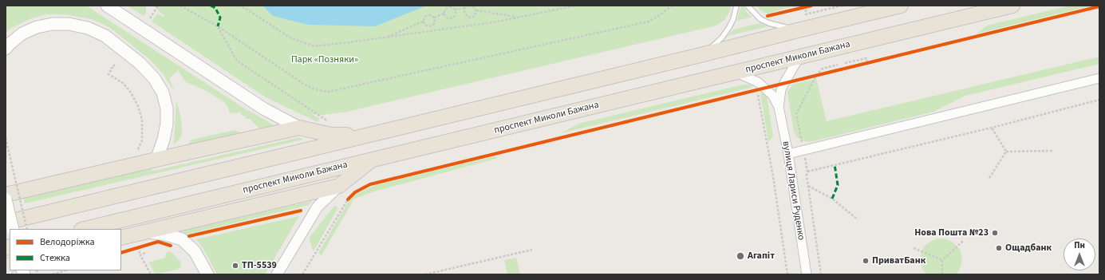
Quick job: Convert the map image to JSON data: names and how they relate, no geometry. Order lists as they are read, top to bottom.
{
  "streets": {
    "highway": ["проспект Миколи Бажана"],
    "street": ["вулиця Лариси Руденко"]
  },
  "crossings": [
    ["проспект Миколи Бажана", "вулиця Лариси Руденко"]
  ],
  "parks": ["Парк «Позняки»"],
  "places": [
    "Нова Пошта №23",
    "Ощадбанк",
    "Агапіт",
    "ПриватБанк",
    "ТП-5539"
  ],
  "legend": ["Велодоріжка", "Стежка"],
  "north": "top"
}
